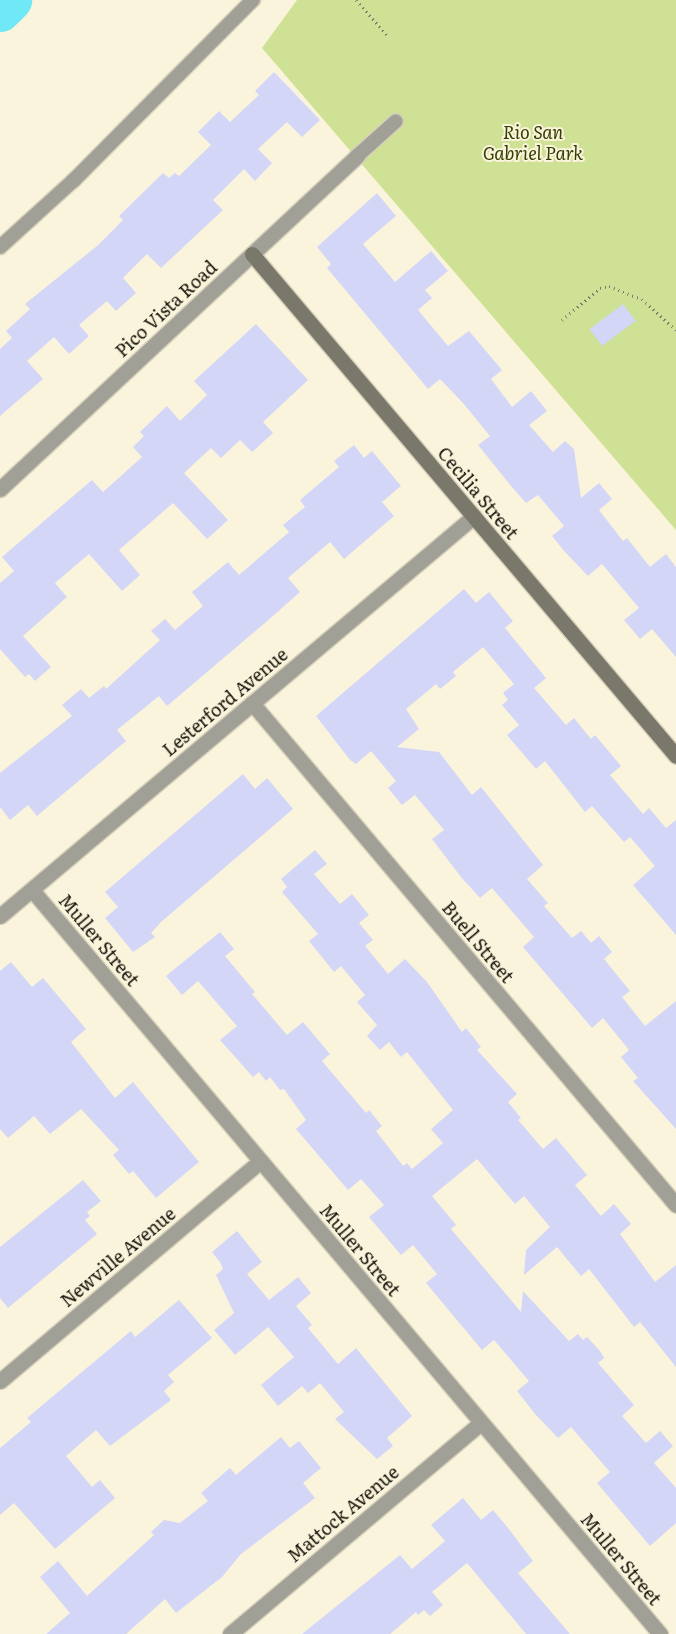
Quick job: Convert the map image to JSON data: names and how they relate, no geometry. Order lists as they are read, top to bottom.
{
  "streets": {
    "street": [
      "Pico Vista Road",
      "Cecilia Street",
      "Lesterford Avenue",
      "Muller Street",
      "Buell Street",
      "Newville Avenue",
      "Mattock Avenue"
    ]
  },
  "crossings": [
    ["Pico Vista Road", "Cecilia Street"],
    ["Cecilia Street", "Lesterford Avenue"],
    ["Lesterford Avenue", "Muller Street"],
    ["Lesterford Avenue", "Buell Street"],
    ["Muller Street", "Newville Avenue"],
    ["Muller Street", "Mattock Avenue"]
  ],
  "parks": ["Rio San Gabriel Park"]
}
